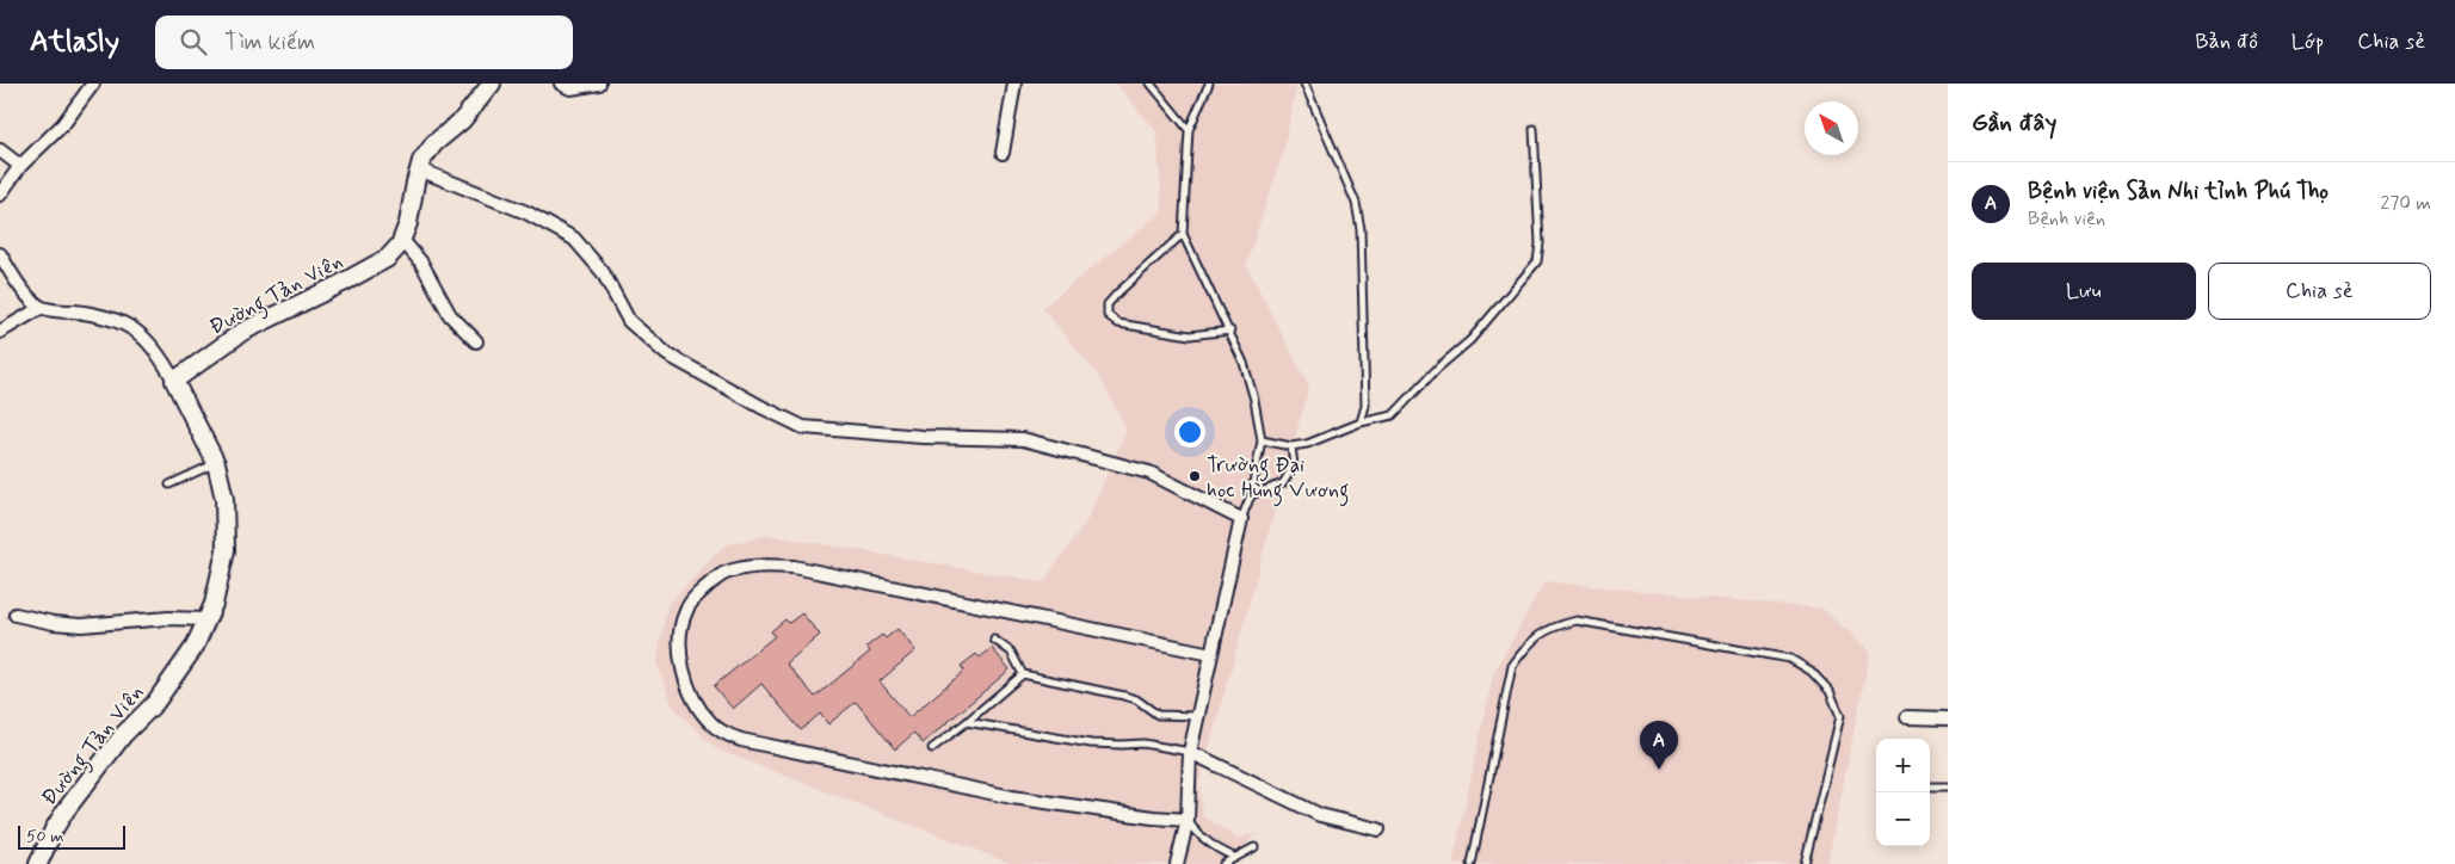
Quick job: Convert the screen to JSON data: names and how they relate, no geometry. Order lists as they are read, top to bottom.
{
  "streets": {
    "street": ["Đường Tản Viên"]
  },
  "places": ["Trường Đại học Hùng Vương"],
  "scale_bar": "50 m",
  "north": "top left",
  "page": {
    "header": "Atlasly",
    "search": "Tìm kiếm",
    "nav": ["Bản đồ", "Lớp", "Chia sẻ"],
    "heading": "Gần đây",
    "list": [
      {
        "mark": "A",
        "name": "Bệnh viện Sản Nhi tỉnh Phú Thọ",
        "note": "Bệnh viện",
        "value": "270 m"
      }
    ],
    "buttons": ["Lưu", "Chia sẻ"],
    "pins": "A",
    "map_buttons": ["+", "−"],
    "scale": "50 m"
  }
}
